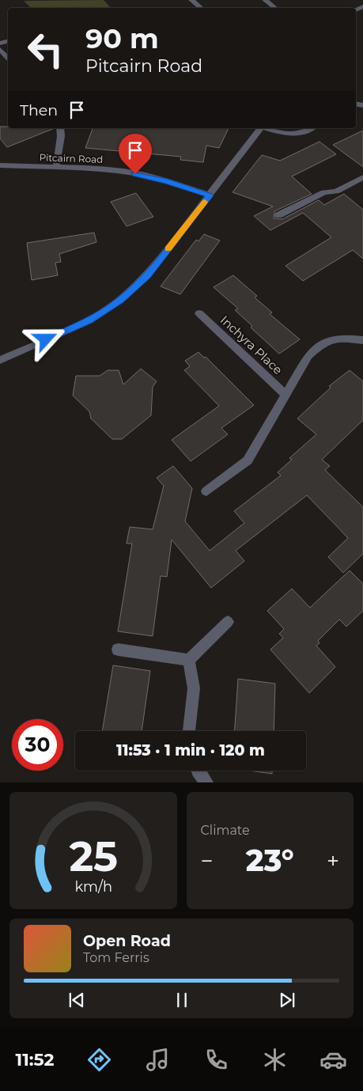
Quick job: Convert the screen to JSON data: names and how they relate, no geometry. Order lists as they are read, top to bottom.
{
  "streets": {
    "street": ["Pitcairn Road", "Inchyra Place"]
  },
  "page": {
    "turn": ["90 m", "Pitcairn Road"],
    "then": "Then",
    "limit": "30",
    "trip": "11:53 · 1 min · 120 m",
    "tile": "Climate",
    "heat": ["−", "23°", "+"],
    "song": ["Open Road", "Tom Ferris"],
    "tabs": "11:52",
    "gauge": ["25", "km/h"]
  }
}
